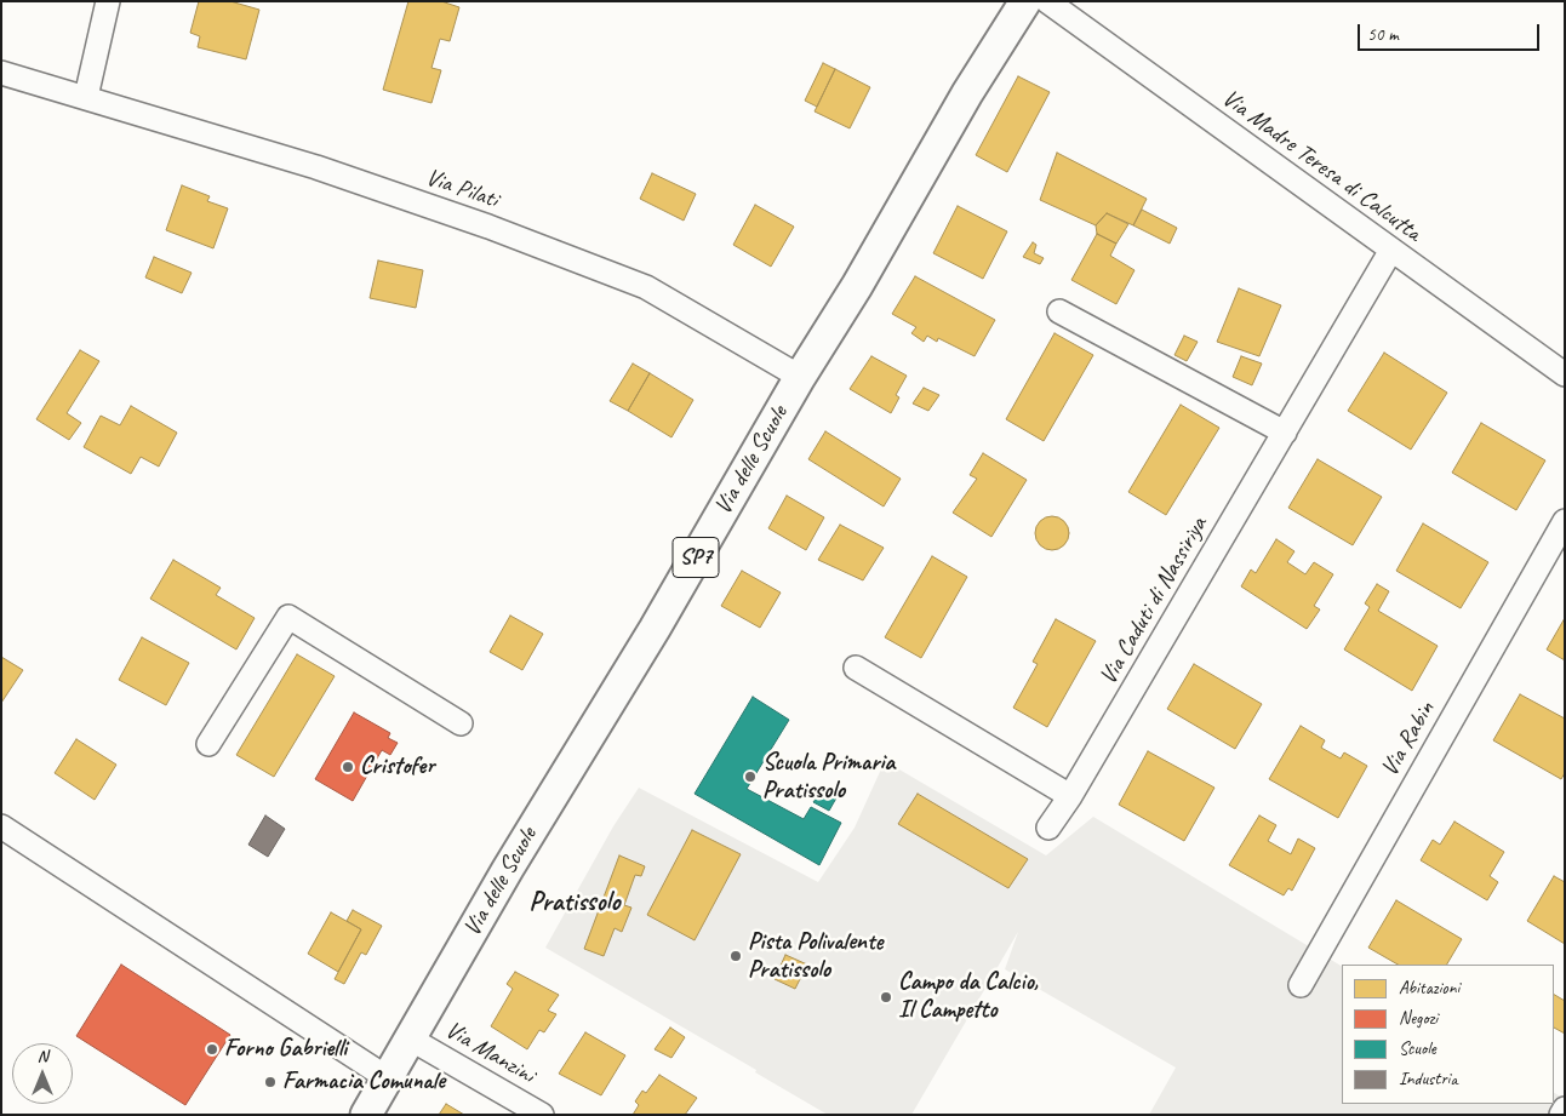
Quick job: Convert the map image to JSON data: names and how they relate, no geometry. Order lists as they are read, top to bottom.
{
  "streets": {
    "main road": ["Via delle Scuole", "SP7"],
    "street": [
      "Via Madre Teresa di Calcutta",
      "Via Pilati",
      "Via Caduti di Nassiriya",
      "Via Rabin",
      "Via Manzini"
    ]
  },
  "crossings": [
    ["Via Madre Teresa di Calcutta", "Via Caduti di Nassiriya"],
    ["Via Pilati", "Via delle Scuole"],
    ["Via delle Scuole", "Via Manzini"]
  ],
  "districts": ["Pratissolo"],
  "places": [
    "Cristofer",
    "Scuola Primaria Pratissolo",
    "Pista Polivalente Pratissolo",
    "Campo da Calcio, Il Campetto",
    "Forno Gabrielli",
    "Farmacia Comunale"
  ],
  "legend": [
    "Abitazioni",
    "Negozi",
    "Scuole",
    "Industria"
  ],
  "scale_bar": "50 m",
  "north": "top"
}
